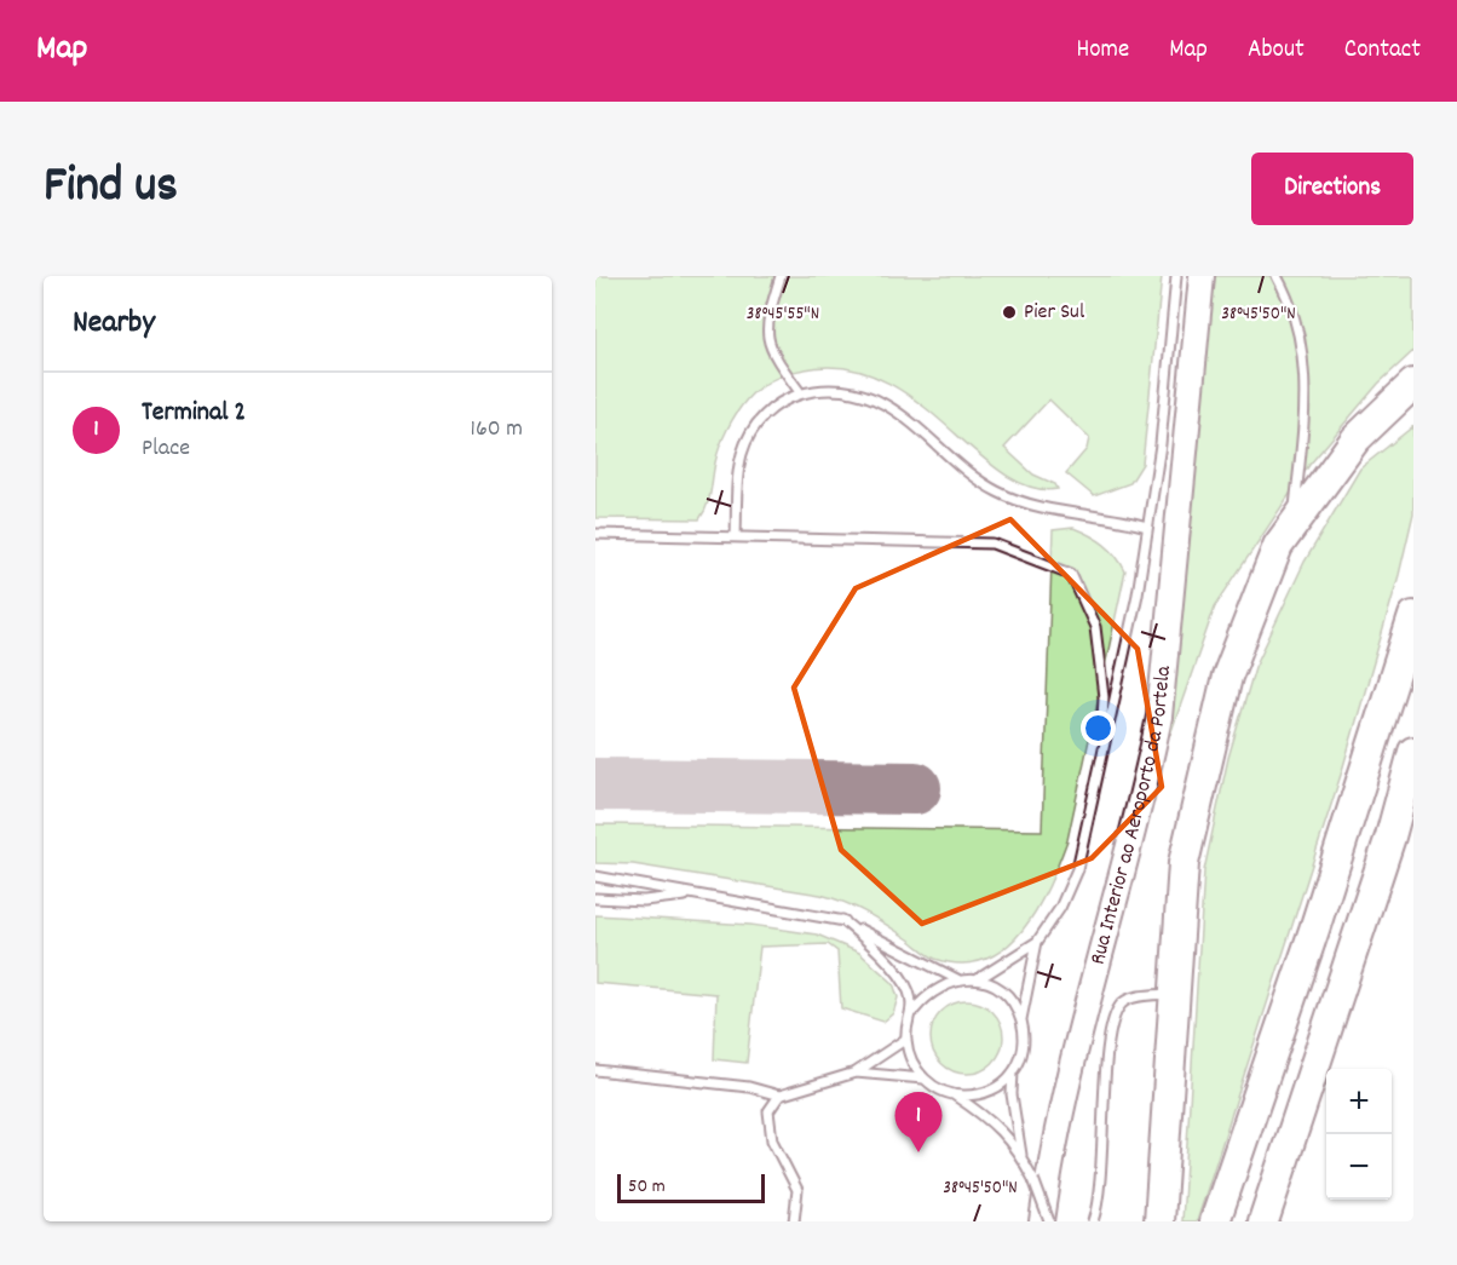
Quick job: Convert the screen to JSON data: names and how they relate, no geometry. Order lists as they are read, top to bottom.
{
  "streets": {
    "street": ["Rua Interior ao Aeroporto da Portela"]
  },
  "places": ["Pier Sul"],
  "scale_bar": "50 m",
  "page": {
    "header": "Map",
    "nav": [
      "Home",
      "Map",
      "About",
      "Contact"
    ],
    "title": "Find us",
    "buttons": "Directions",
    "heading": "Nearby",
    "list": [
      {
        "mark": "1",
        "name": "Terminal 2",
        "note": "Place",
        "value": "160 m"
      }
    ],
    "map_buttons": ["+", "−"],
    "pins": "1",
    "scale": "50 m"
  },
  "coordinates": ["38°45'55\"N", "38°45'50\"N"]
}
